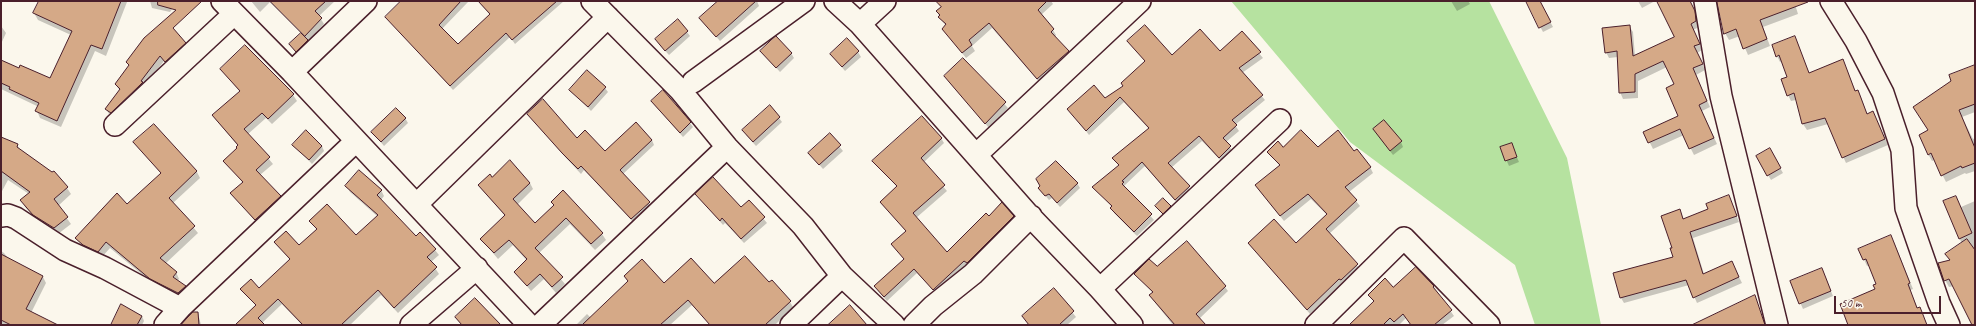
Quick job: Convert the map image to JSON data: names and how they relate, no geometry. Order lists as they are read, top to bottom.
{
  "scale_bar": "50 m"
}
